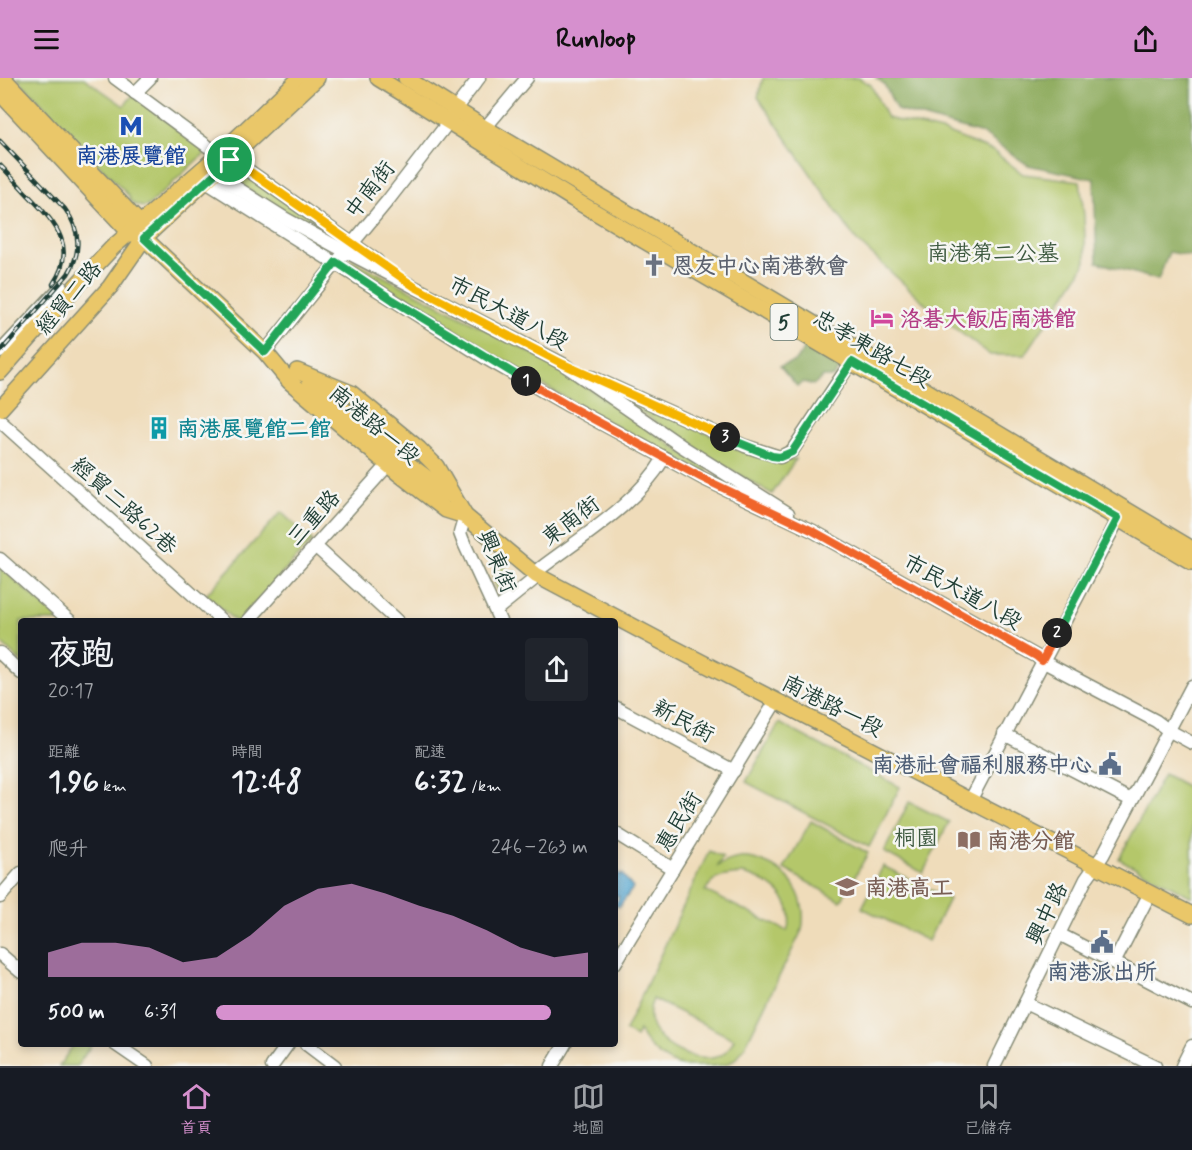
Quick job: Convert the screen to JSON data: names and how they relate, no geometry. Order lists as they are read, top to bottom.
{
  "streets": {
    "main road": [
      "經貿二路",
      "5",
      "忠孝東路七段",
      "南港路一段"
    ],
    "street": [
      "中南街",
      "市民大道八段",
      "經貿二路62巷",
      "三重路",
      "東南街",
      "興東街",
      "新民街",
      "惠民街",
      "興中路"
    ]
  },
  "crossings": [
    ["中南街", "市民大道八段"],
    ["中南街", "忠孝東路七段"],
    ["中南街", "南港路一段"],
    ["經貿二路", "南港路一段"],
    ["市民大道八段", "東南街"],
    ["市民大道八段", "興中路"],
    ["南港路一段", "三重路"],
    ["南港路一段", "東南街"],
    ["南港路一段", "興東街"],
    ["南港路一段", "惠民街"],
    ["南港路一段", "興中路"],
    ["東南街", "興東街"],
    ["新民街", "惠民街"]
  ],
  "parks": ["南港第二公墓", "桐園"],
  "places": {
    "metro station": ["南港展覽館"],
    "church": ["恩友中心南港教會"],
    "hotel": ["洛碁大飯店南港館"],
    "building": ["南港展覽館二館"],
    "public building": ["南港社會福利服務中心", "南港派出所"],
    "library": ["南港分館"],
    "school or university": ["南港高工"]
  },
  "page": {
    "header": "Runloop",
    "pins": ["1", "3", "2"],
    "heading": ["夜跑", "20:17"],
    "stats": [
      ["距離", "1.96 km"],
      ["時間", "12:48"],
      ["配速", "6:32 /km"]
    ],
    "chart": ["爬升", "246–263 m"],
    "list": [
      {
        "name": "500 m",
        "note": "6:31"
      }
    ],
    "tabs": ["首頁", "地圖", "已儲存"]
  }
}
